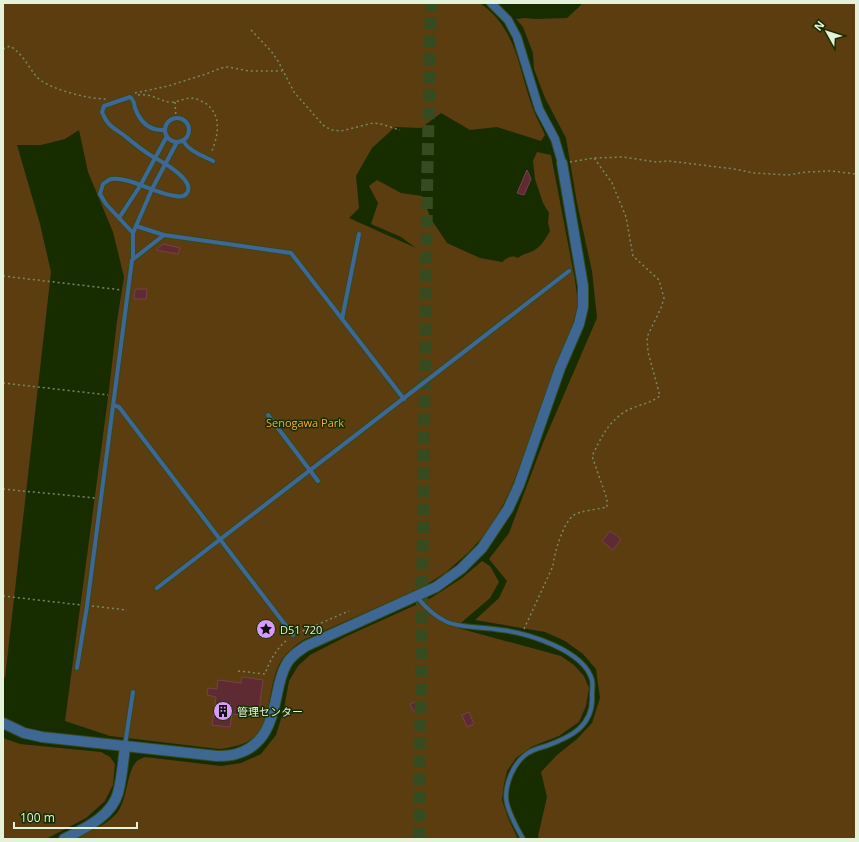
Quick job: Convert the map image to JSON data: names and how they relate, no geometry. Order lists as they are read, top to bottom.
{
  "parks": ["Senogawa Park"],
  "places": {
    "place": ["D51 720"],
    "building": ["管理センター"]
  },
  "scale_bar": "100 m",
  "north": "top left"
}
